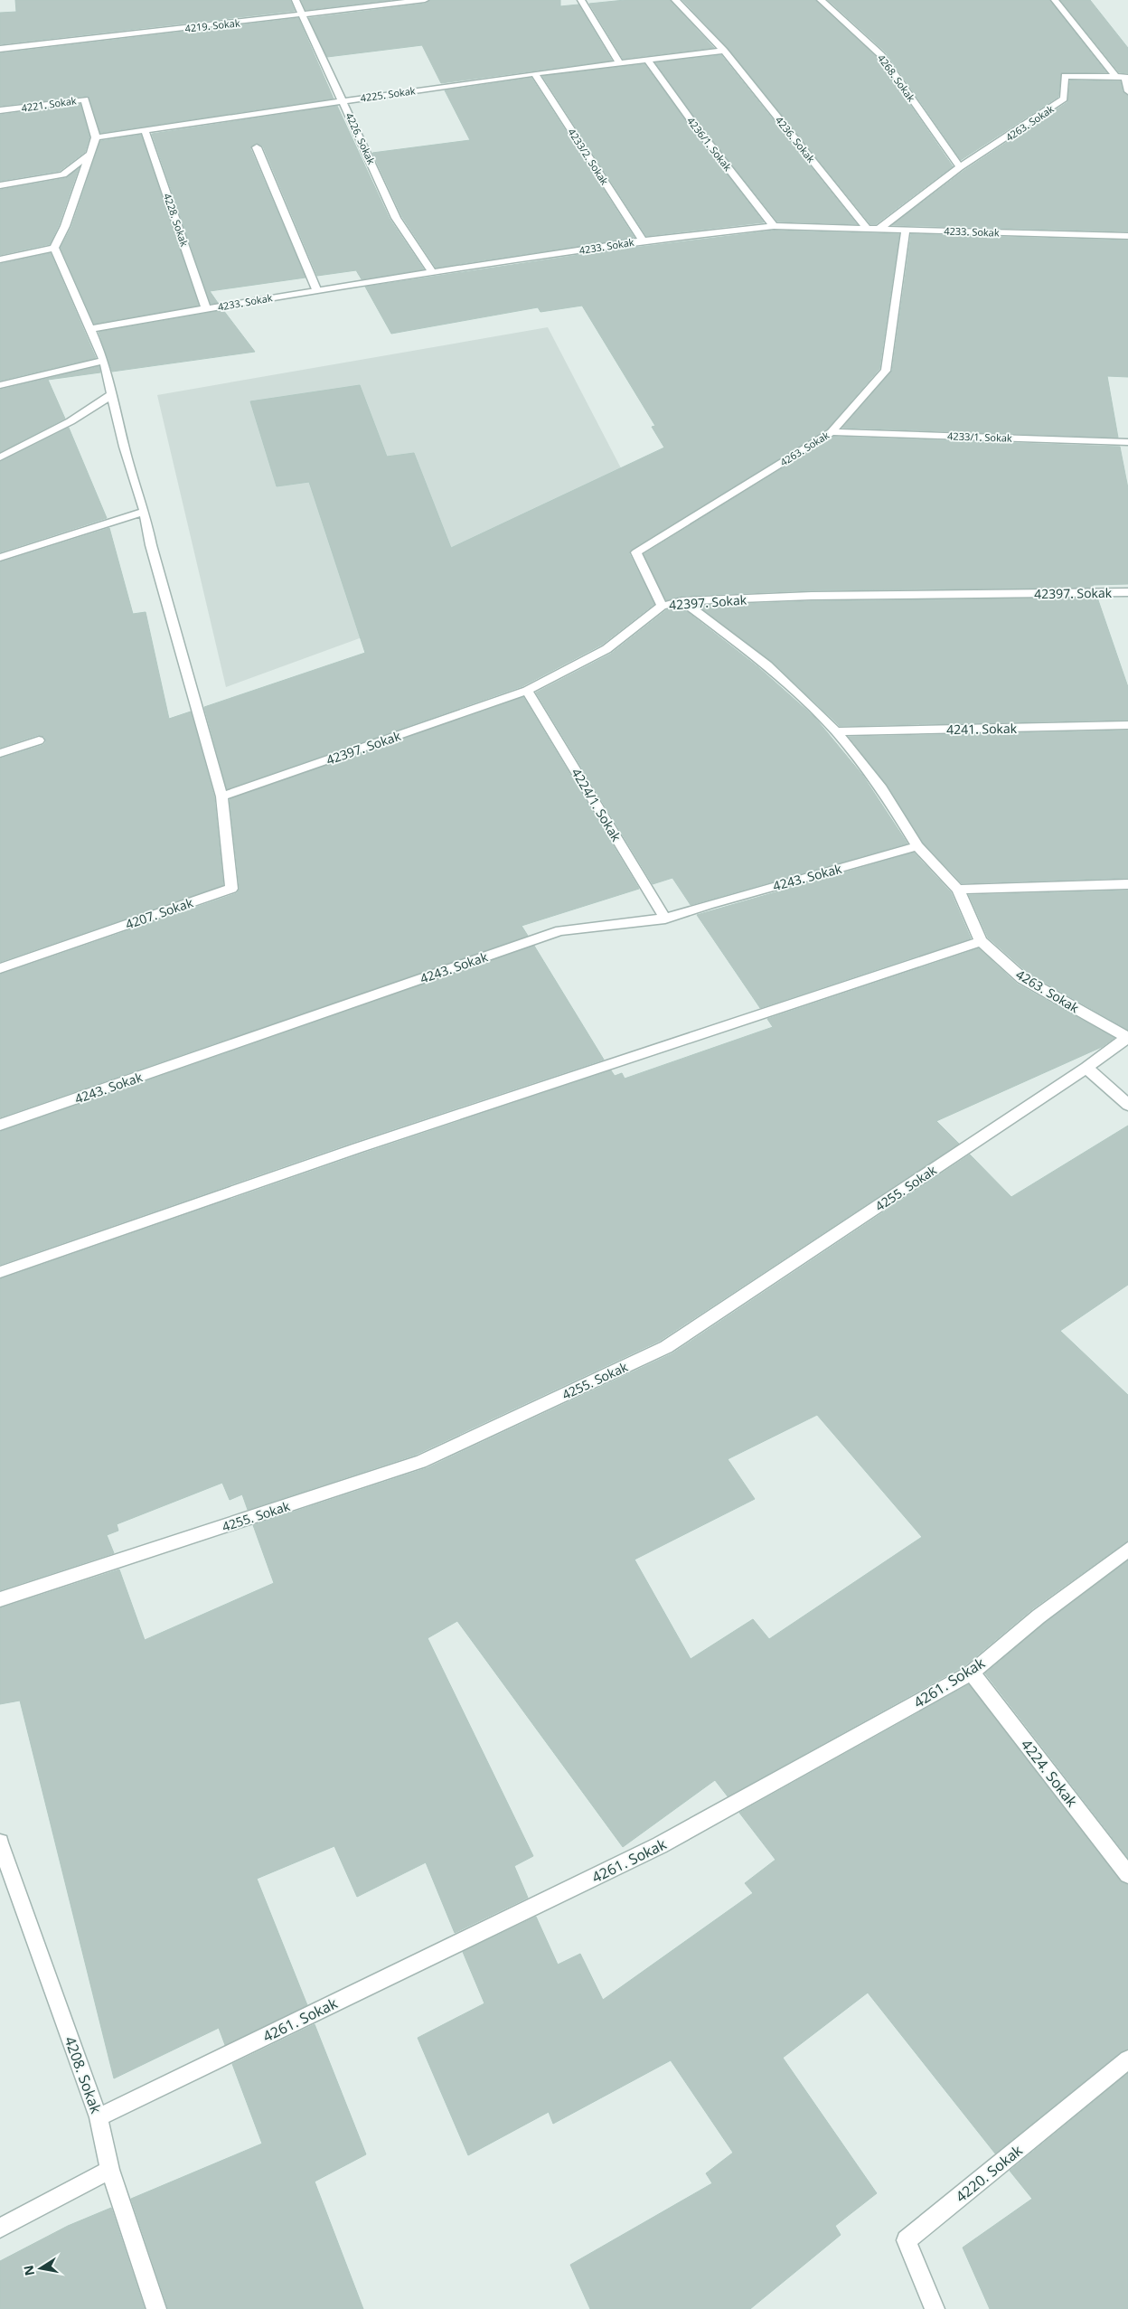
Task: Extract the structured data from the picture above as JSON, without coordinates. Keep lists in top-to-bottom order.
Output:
{
  "streets": {
    "street": [
      "4219. Sokak",
      "4268. Sokak",
      "4225. Sokak",
      "4221. Sokak",
      "4263. Sokak",
      "4226. Sokak",
      "4236. Sokak",
      "4236/1. Sokak",
      "4233/2. Sokak",
      "4228. Sokak",
      "4233. Sokak",
      "4233/1. Sokak",
      "42397. Sokak",
      "4241. Sokak",
      "4224/1. Sokak",
      "4243. Sokak",
      "4207. Sokak",
      "4255. Sokak",
      "4261. Sokak",
      "4224. Sokak",
      "4208. Sokak",
      "4220. Sokak"
    ]
  },
  "crossings": [
    ["4219. Sokak", "4226. Sokak"],
    ["4268. Sokak", "4263. Sokak"],
    ["4225. Sokak", "4221. Sokak"],
    ["4225. Sokak", "4226. Sokak"],
    ["4225. Sokak", "4236. Sokak"],
    ["4225. Sokak", "4236/1. Sokak"],
    ["4225. Sokak", "4233/2. Sokak"],
    ["4225. Sokak", "4228. Sokak"],
    ["4263. Sokak", "4233. Sokak"],
    ["4263. Sokak", "4233/1. Sokak"],
    ["4263. Sokak", "42397. Sokak"],
    ["4263. Sokak", "4241. Sokak"],
    ["4263. Sokak", "4243. Sokak"],
    ["4263. Sokak", "4255. Sokak"],
    ["4226. Sokak", "4233. Sokak"],
    ["4236. Sokak", "4233. Sokak"],
    ["4236/1. Sokak", "4233. Sokak"],
    ["4233/2. Sokak", "4233. Sokak"],
    ["4228. Sokak", "4233. Sokak"],
    ["42397. Sokak", "4224/1. Sokak"],
    ["42397. Sokak", "4207. Sokak"],
    ["4224/1. Sokak", "4243. Sokak"],
    ["4261. Sokak", "4224. Sokak"],
    ["4261. Sokak", "4208. Sokak"]
  ],
  "north": "left"
}
